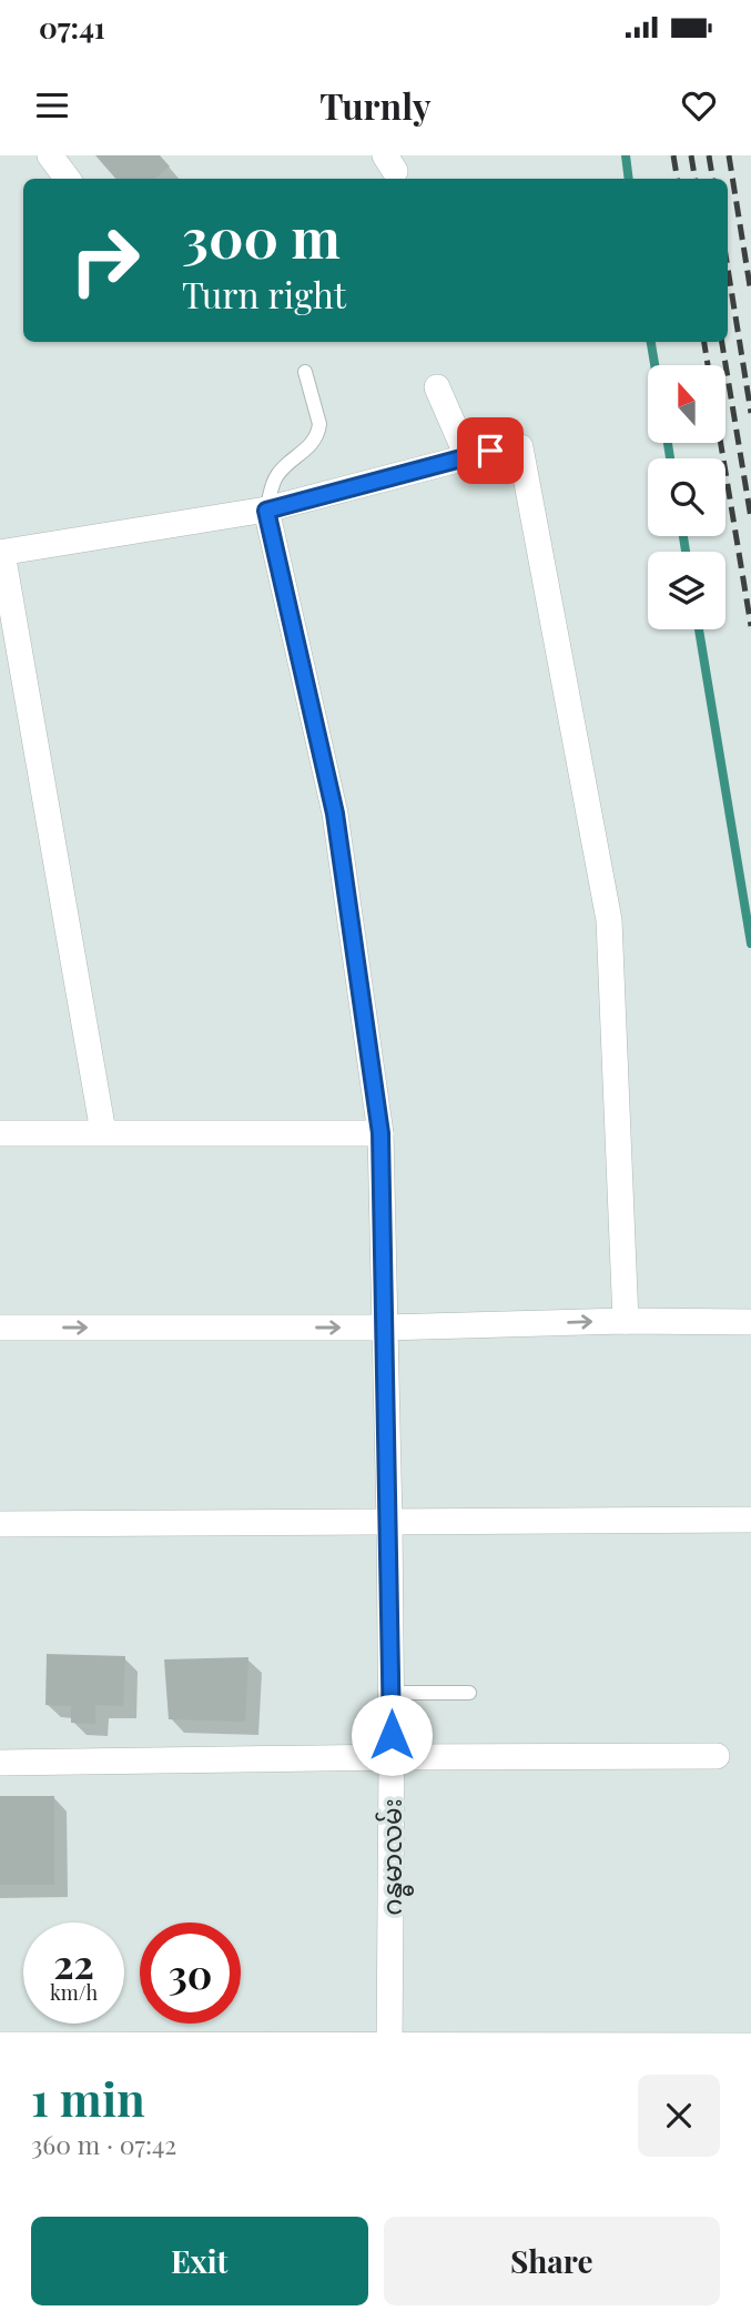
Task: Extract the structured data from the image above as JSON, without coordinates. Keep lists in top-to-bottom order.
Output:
{
  "streets": {
    "street": ["ဂန္ဓမာလမ်း"]
  },
  "north": "top",
  "page": {
    "status": "07:41",
    "header": "Turnly",
    "turn": ["300 m", "Turn right"],
    "speed": "22 km/h",
    "limit": "30",
    "heading": ["1 min", "360 m · 07:42"],
    "buttons": ["Exit", "Share"]
  }
}
